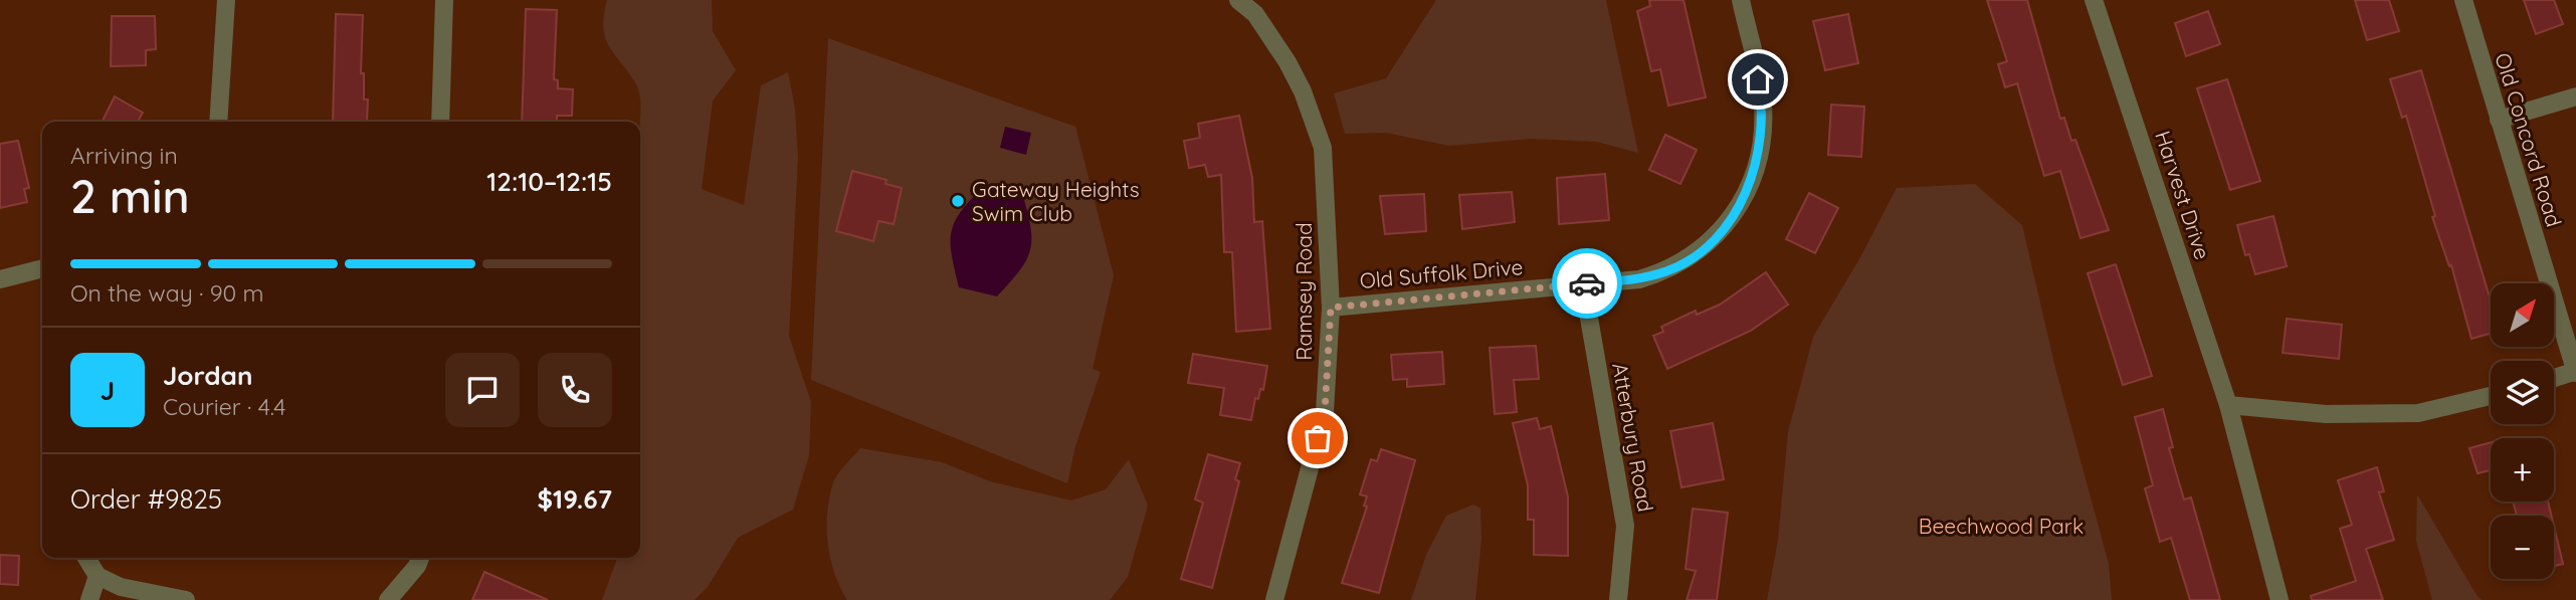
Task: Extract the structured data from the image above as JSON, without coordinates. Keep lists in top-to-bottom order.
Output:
{
  "streets": {
    "street": [
      "Old Concord Road",
      "Harvest Drive",
      "Old Suffolk Drive",
      "Ramsey Road",
      "Atterbury Road"
    ]
  },
  "crossings": [
    ["Old Suffolk Drive", "Ramsey Road"],
    ["Old Suffolk Drive", "Atterbury Road"]
  ],
  "parks": ["Beechwood Park"],
  "places": ["Gateway Heights Swim Club"],
  "north": "top right",
  "page": {
    "heading": ["2 min", "Arriving in", "12:10–12:15"],
    "panel": [
      "Jordan",
      "Courier · 4.4",
      "Order #9825",
      "$19.67"
    ],
    "bar": "On the way · 90 m",
    "map_buttons": ["+", "−"],
    "round": "J"
  }
}
